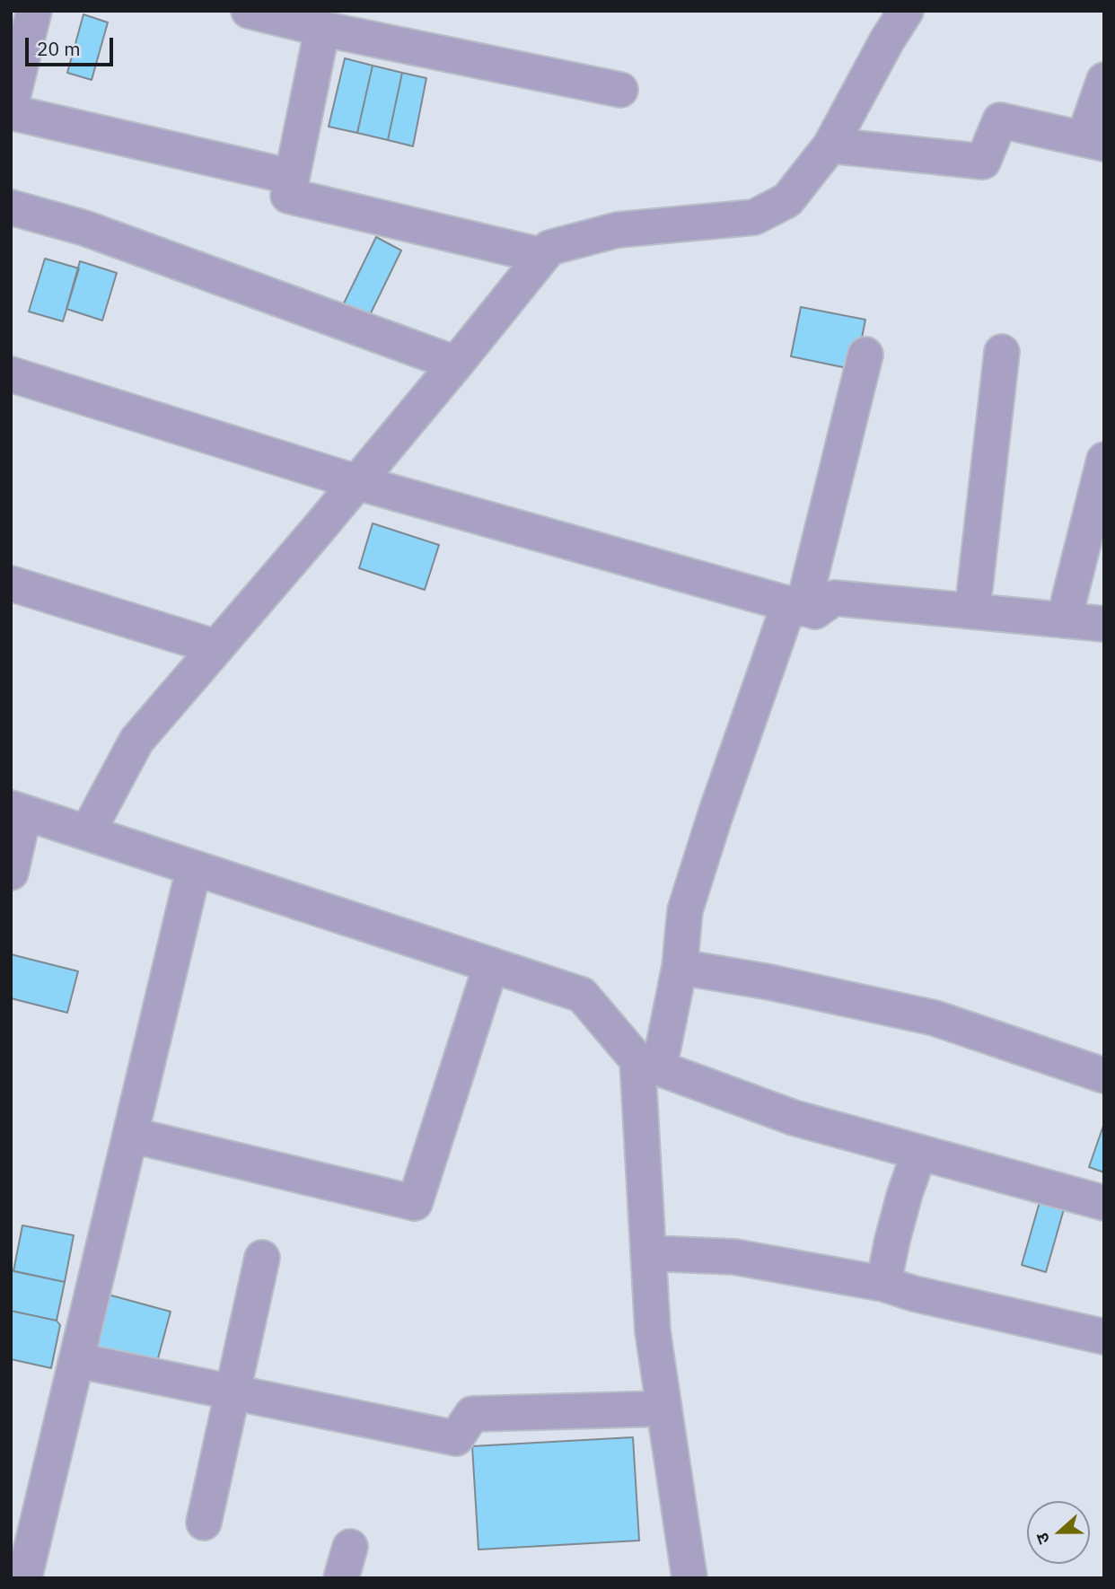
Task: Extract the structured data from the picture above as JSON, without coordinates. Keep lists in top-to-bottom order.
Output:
{
  "scale_bar": "20 m",
  "north": "left"
}
